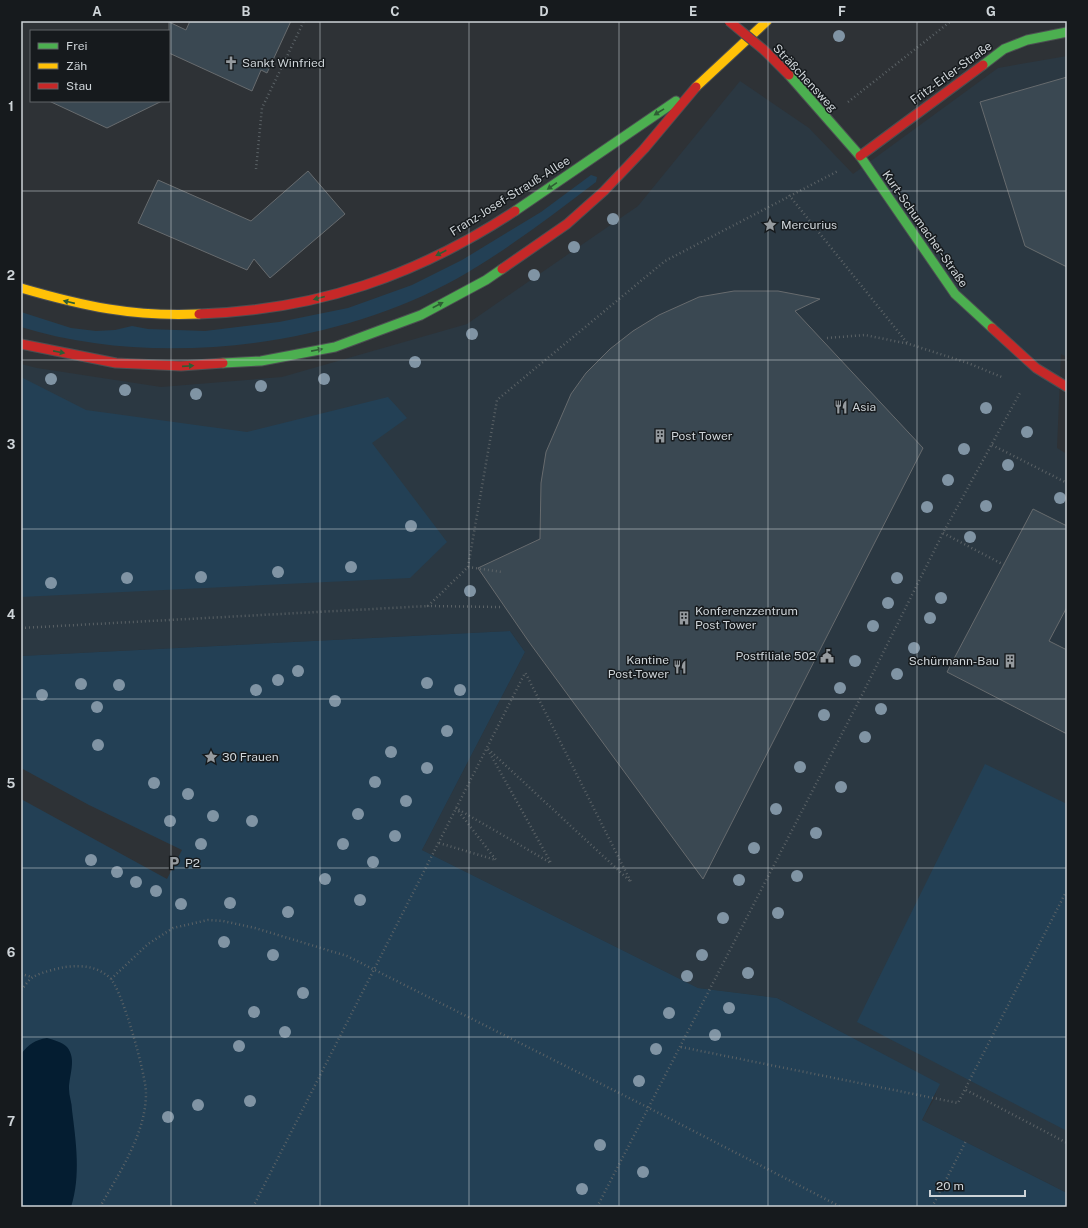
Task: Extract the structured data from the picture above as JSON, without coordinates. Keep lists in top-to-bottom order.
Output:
{
  "streets": {
    "main road": [
      "Fritz-Erler-Straße",
      "Sträßchensweg",
      "Franz-Josef-Strauß-Allee",
      "Kurt-Schumacher-Straße"
    ]
  },
  "crossings": [
    ["Fritz-Erler-Straße", "Sträßchensweg"],
    ["Fritz-Erler-Straße", "Kurt-Schumacher-Straße"],
    ["Sträßchensweg", "Kurt-Schumacher-Straße"]
  ],
  "places": {
    "church": ["Sankt Winfried"],
    "place": ["Mercurius", "30 Frauen"],
    "restaurant": ["Asia", "Kantine Post-Tower"],
    "building": ["Post Tower", "Konferenzzentrum Post Tower", "Schürmann-Bau"],
    "public building": ["Postfiliale 502"],
    "parking": ["P2"]
  },
  "legend": ["Frei", "Zäh", "Stau"],
  "scale_bar": "20 m",
  "grid": {
    "columns": [
      "A",
      "B",
      "C",
      "D",
      "E",
      "F",
      "G"
    ],
    "rows": [
      "1",
      "2",
      "3",
      "4",
      "5",
      "6",
      "7"
    ]
  }
}
